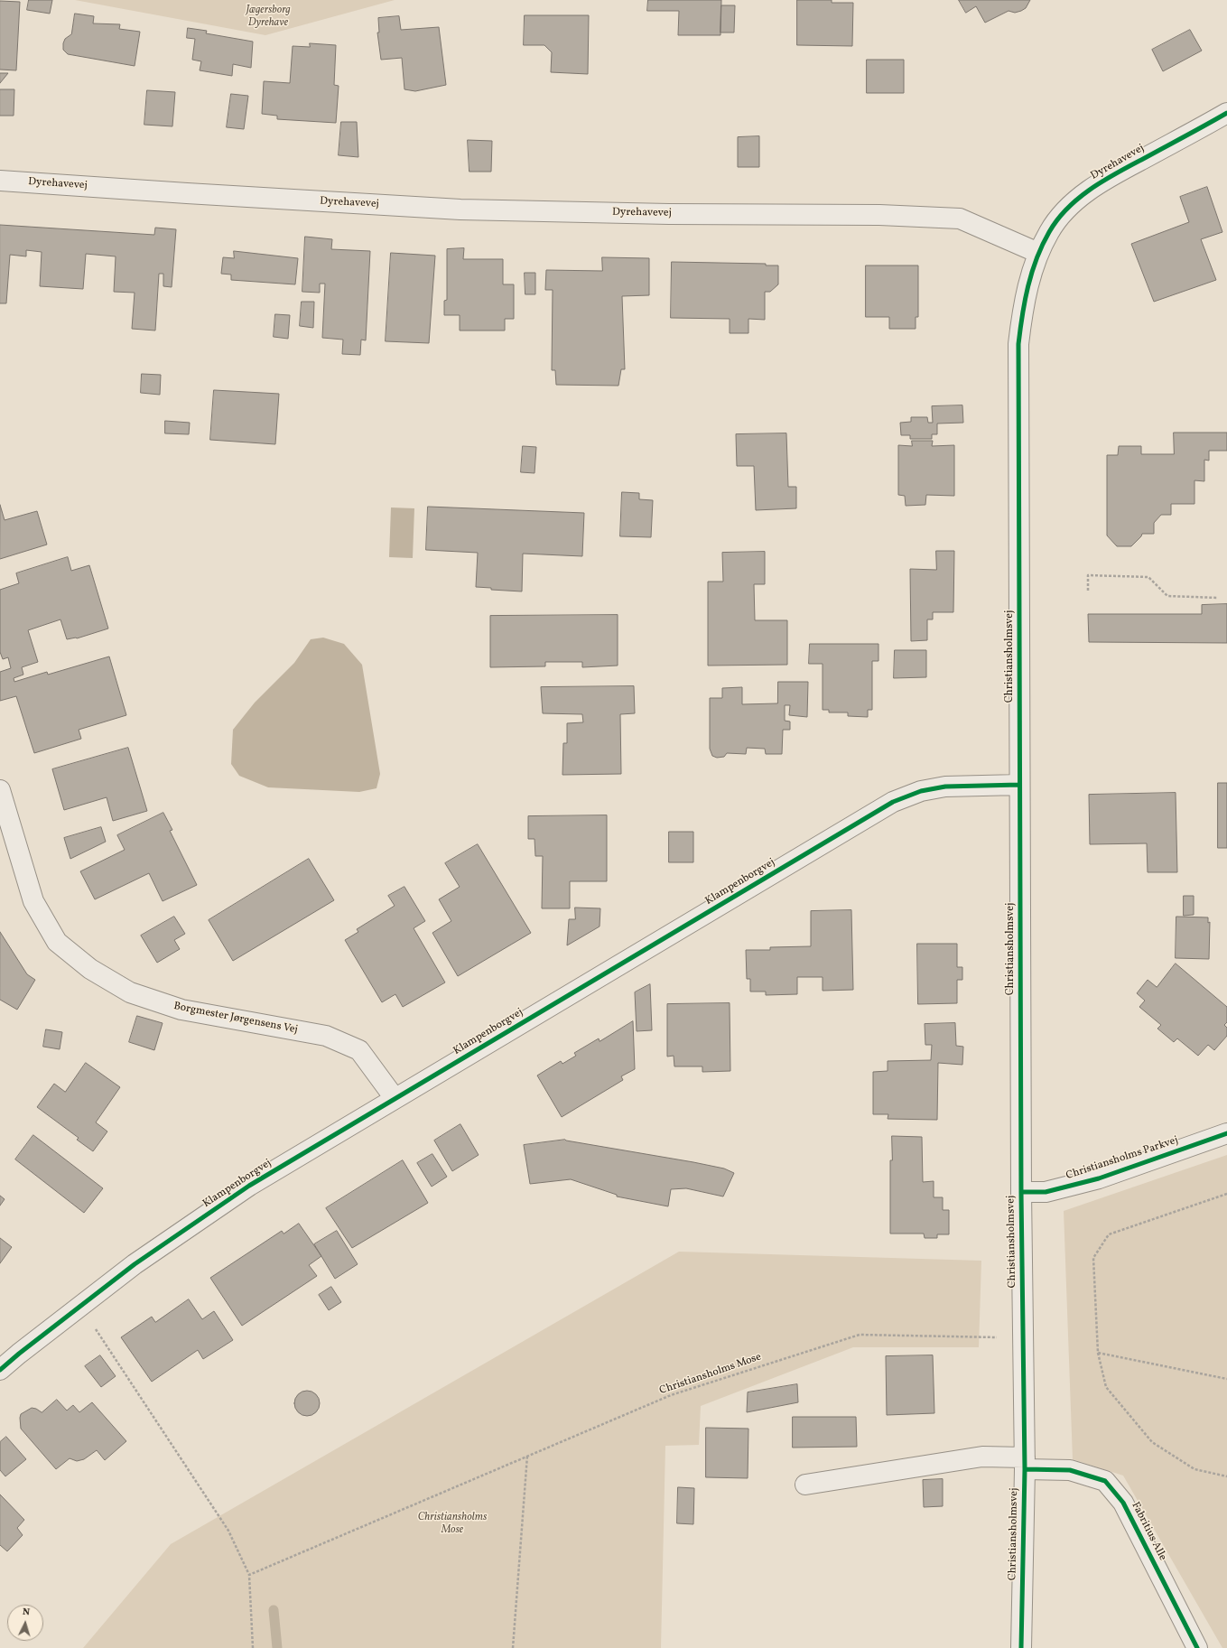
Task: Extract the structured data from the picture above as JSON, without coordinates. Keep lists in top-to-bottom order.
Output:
{
  "streets": {
    "street": [
      "Dyrehavevej",
      "Christiansholmsvej",
      "Klampenborgvej",
      "Borgmester Jørgensens Vej",
      "Christiansholms Parkvej",
      "Fabritius Alle"
    ],
    "path": ["Christiansholms Mose"]
  },
  "crossings": [
    ["Dyrehavevej", "Christiansholmsvej"],
    ["Christiansholmsvej", "Klampenborgvej"],
    ["Christiansholmsvej", "Christiansholms Parkvej"],
    ["Christiansholmsvej", "Christiansholms Mose"],
    ["Christiansholmsvej", "Fabritius Alle"],
    ["Klampenborgvej", "Borgmester Jørgensens Vej"]
  ],
  "parks": ["Jægersborg Dyrehave", "Christiansholms Mose"],
  "north": "top"
}
